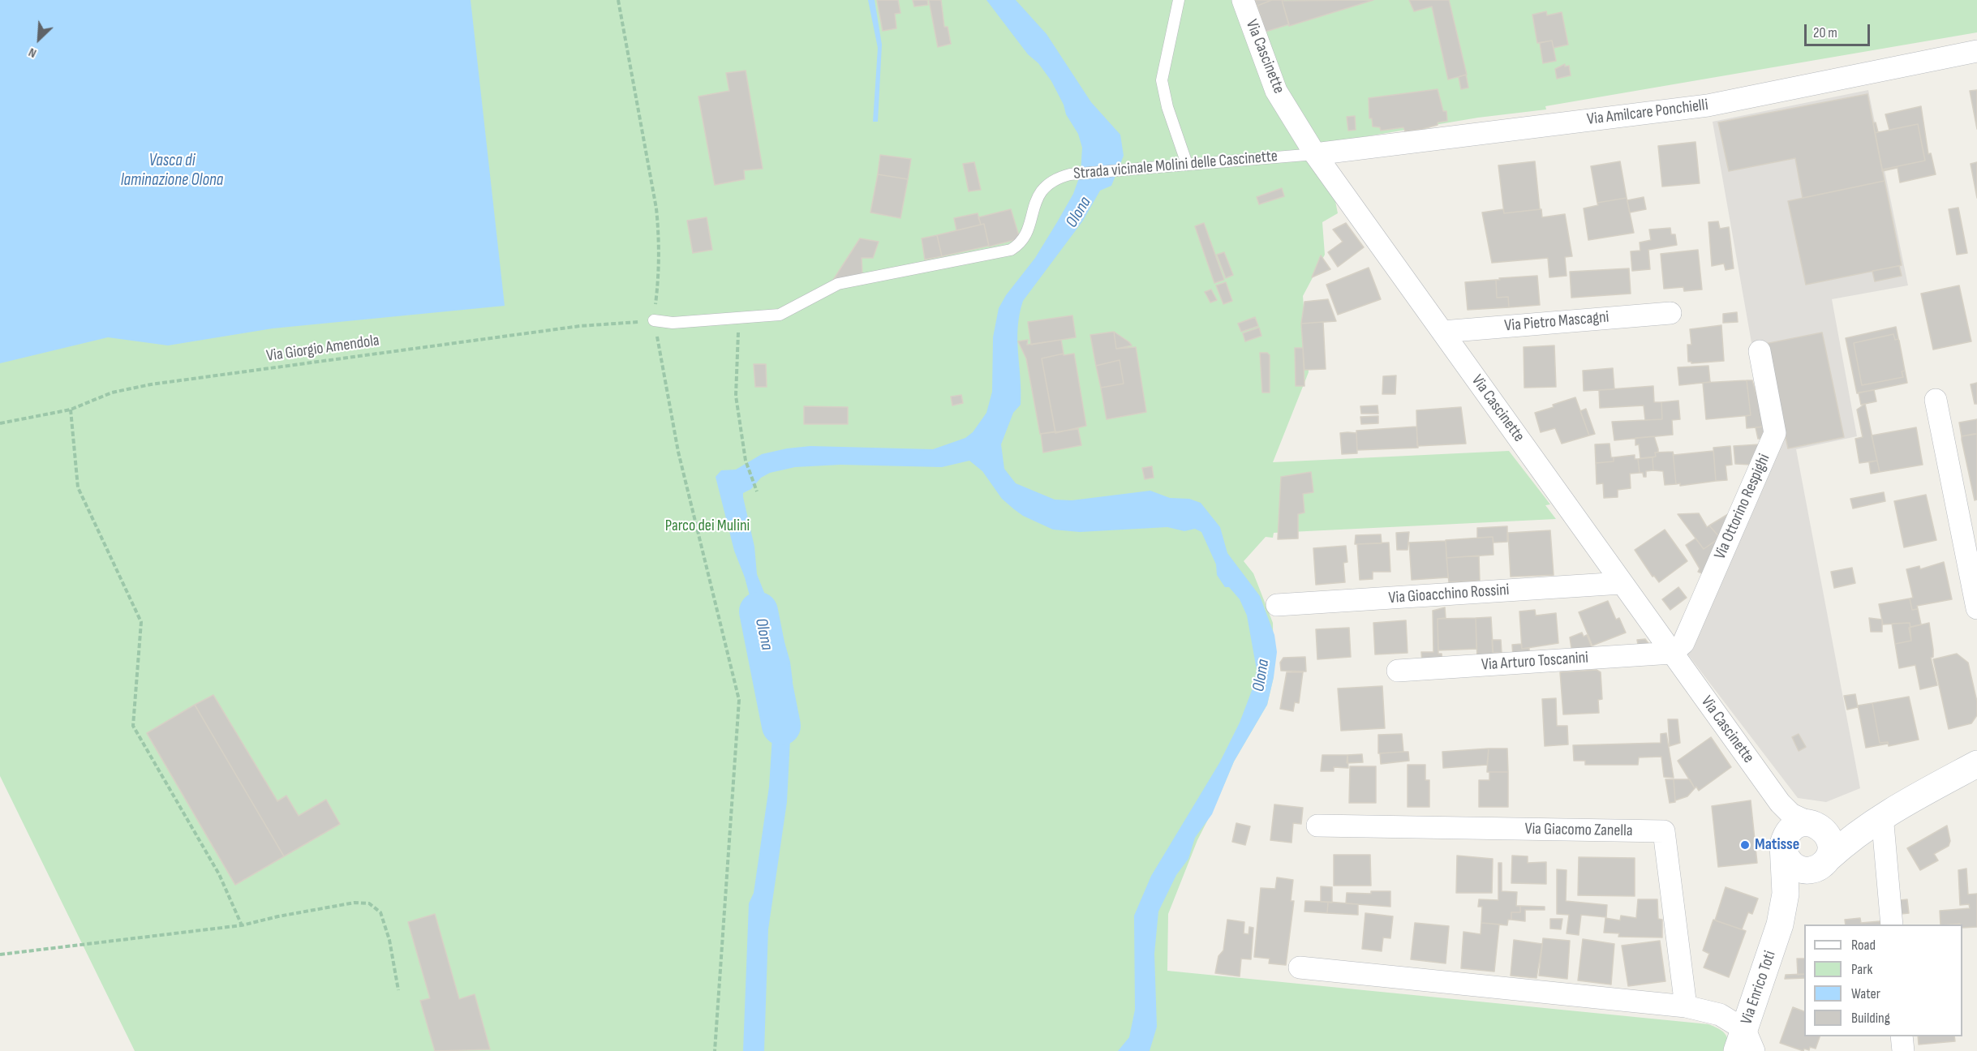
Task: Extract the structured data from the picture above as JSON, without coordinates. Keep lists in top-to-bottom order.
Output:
{
  "streets": {
    "street": [
      "Via Cascinette",
      "Via Amilcare Ponchielli",
      "Via Pietro Mascagni",
      "Via Ottorino Respighi",
      "Via Gioacchino Rossini",
      "Via Arturo Toscanini",
      "Via Giacomo Zanella",
      "Via Enrico Toti"
    ],
    "lane": ["Strada vicinale Molini delle Cascinette"],
    "path": ["Via Giorgio Amendola"]
  },
  "crossings": [
    ["Via Cascinette", "Via Amilcare Ponchielli"],
    ["Via Cascinette", "Strada vicinale Molini delle Cascinette"],
    ["Via Cascinette", "Via Pietro Mascagni"],
    ["Via Cascinette", "Via Ottorino Respighi"],
    ["Via Cascinette", "Via Gioacchino Rossini"],
    ["Via Cascinette", "Via Arturo Toscanini"],
    ["Via Cascinette", "Via Enrico Toti"],
    ["Via Amilcare Ponchielli", "Strada vicinale Molini delle Cascinette"],
    ["Strada vicinale Molini delle Cascinette", "Via Giorgio Amendola"],
    ["Via Ottorino Respighi", "Via Arturo Toscanini"]
  ],
  "water": ["Vasca di laminazione Olona", "Olona"],
  "parks": ["Parco dei Mulini"],
  "places": ["Matisse"],
  "legend": [
    "Road",
    "Park",
    "Water",
    "Building"
  ],
  "scale_bar": "20 m",
  "north": "bottom left"
}
